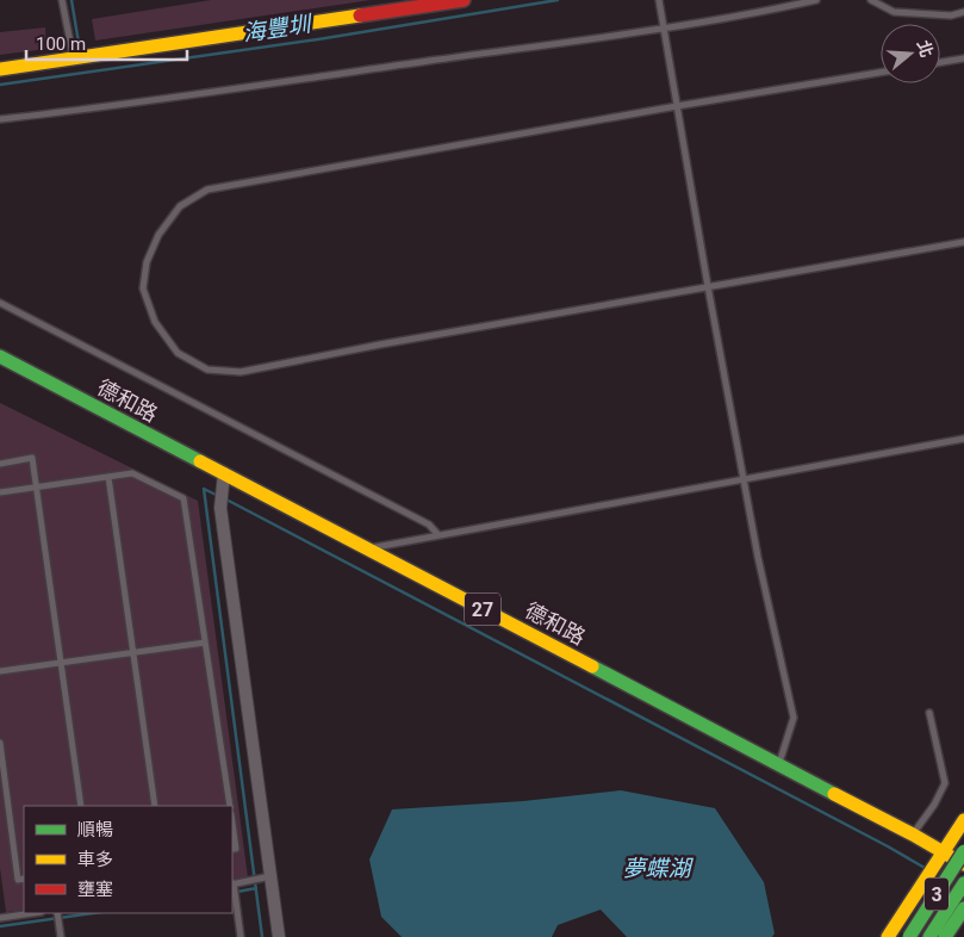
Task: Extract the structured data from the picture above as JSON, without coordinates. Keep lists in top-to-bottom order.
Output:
{
  "streets": {
    "main road": ["德和路", "27", "3"]
  },
  "water": ["海豐圳", "夢蝶湖"],
  "legend": ["順暢", "車多", "壅塞"],
  "scale_bar": "100 m",
  "north": "right"
}
